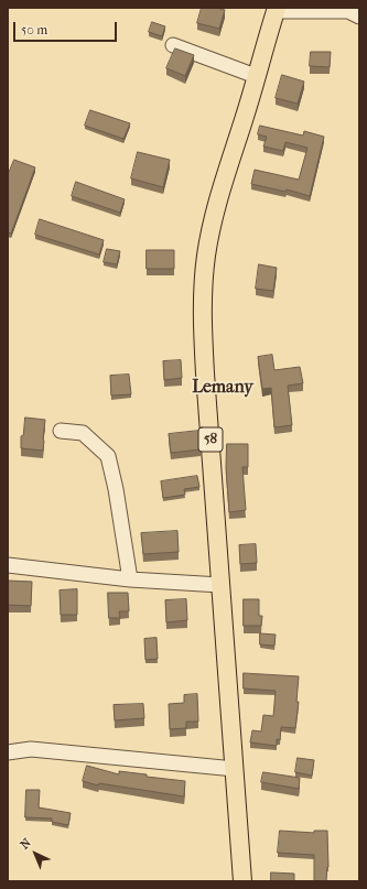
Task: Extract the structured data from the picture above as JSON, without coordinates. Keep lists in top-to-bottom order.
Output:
{
  "streets": {
    "main road": ["58"]
  },
  "districts": ["Lemany"],
  "scale_bar": "50 m",
  "north": "top left"
}
